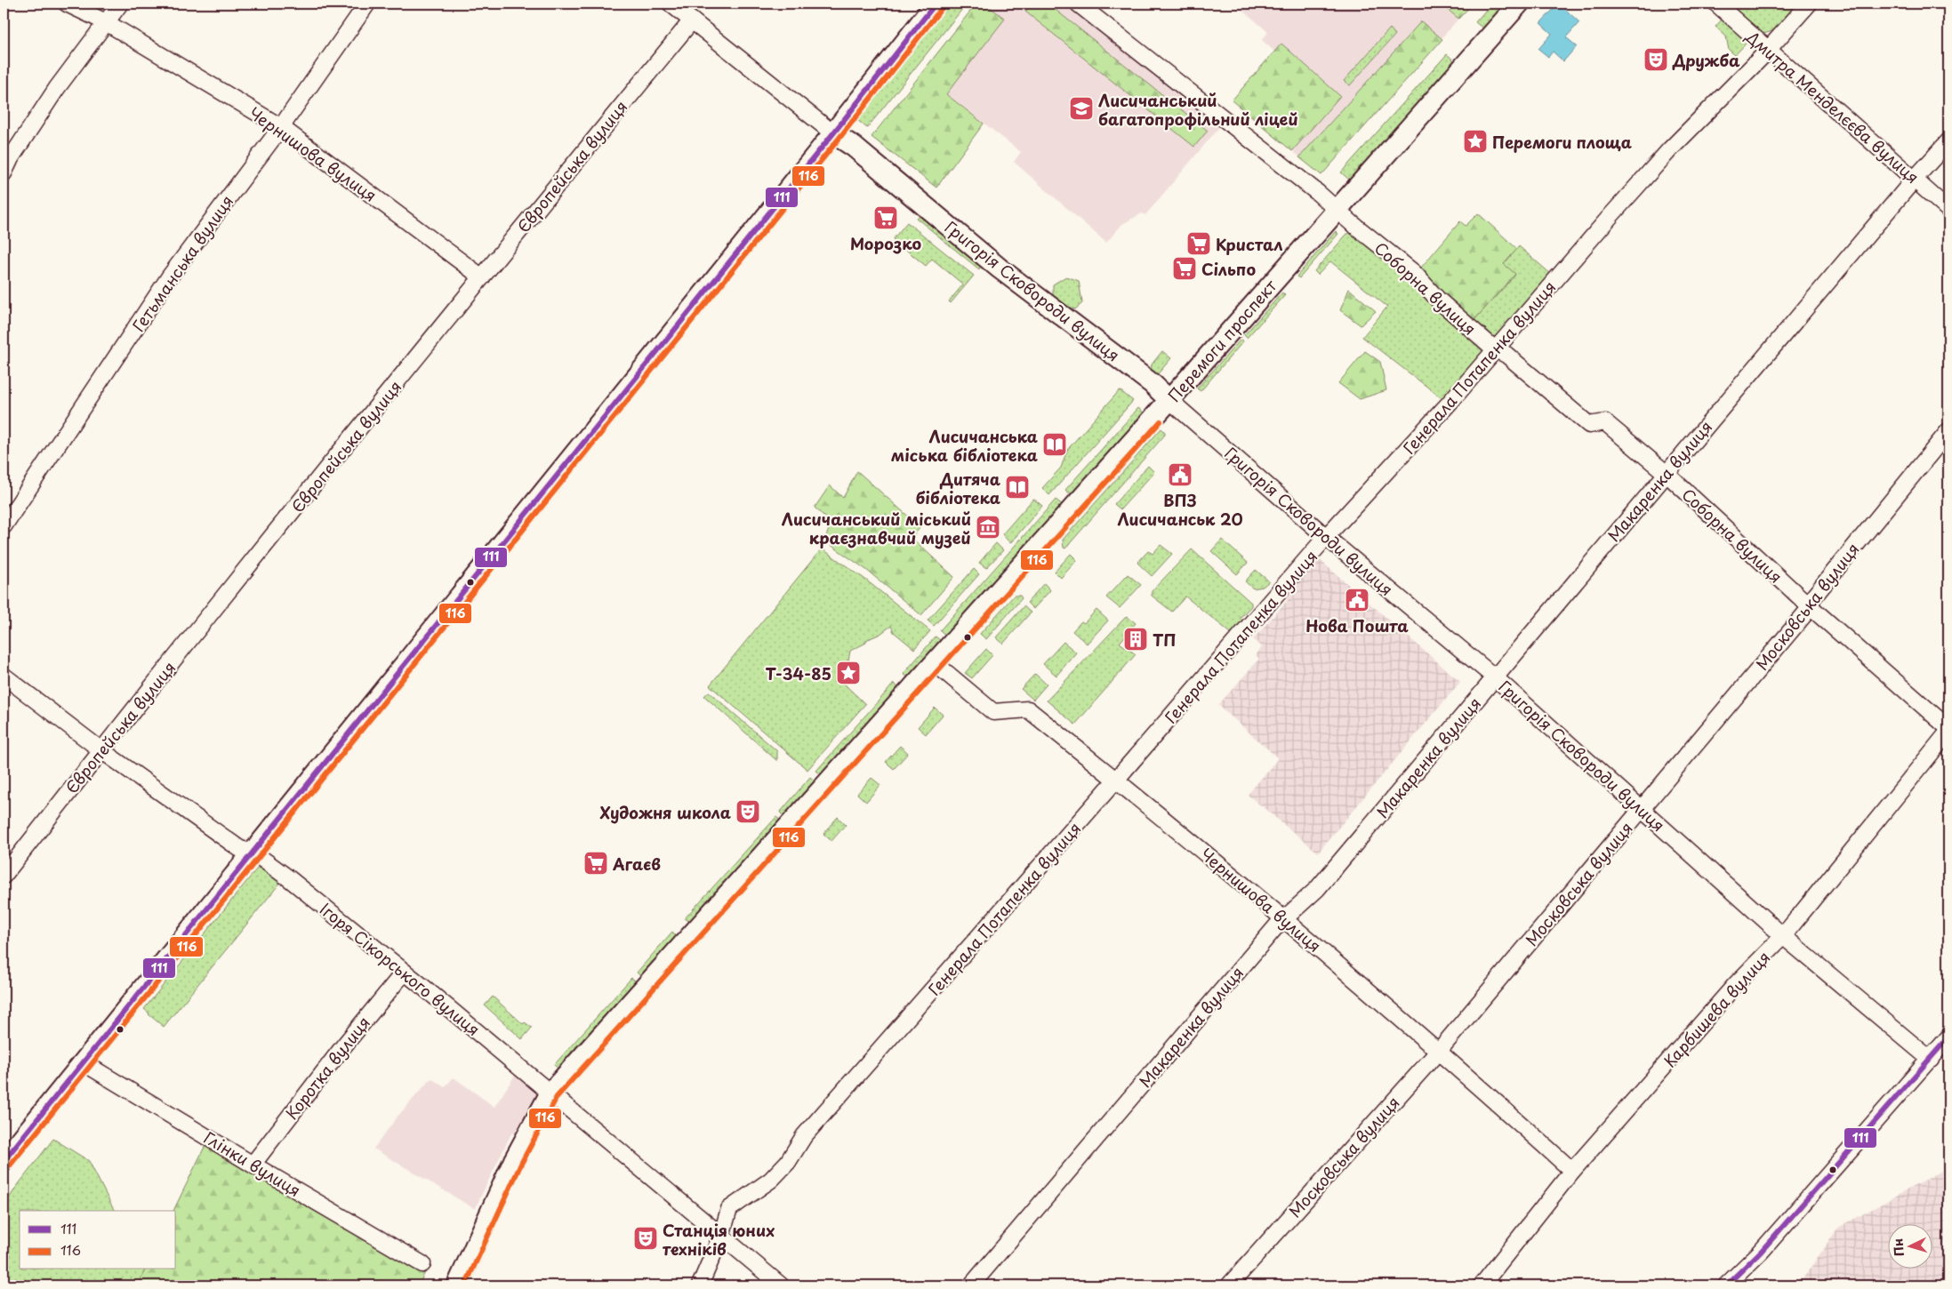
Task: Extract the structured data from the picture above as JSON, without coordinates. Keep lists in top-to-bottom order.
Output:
{
  "streets": {
    "main road": ["Григорія Сковороди вулиця", "Перемоги проспект"],
    "street": [
      "Дмитра Менделєєва вулиця",
      "Чернишова вулиця",
      "Європейська вулиця",
      "Гетьманська вулиця",
      "Соборна вулиця",
      "Генерала Потапенка вулиця",
      "Макаренка вулиця",
      "Московська вулиця",
      "Ігоря Сікорського вулиця",
      "Карбишева вулиця",
      "Коротка вулиця",
      "Глінки вулиця"
    ]
  },
  "crossings": [
    ["Дмитра Менделєєва вулиця", "Генерала Потапенка вулиця"],
    ["Дмитра Менделєєва вулиця", "Макаренка вулиця"],
    ["Чернишова вулиця", "Європейська вулиця"],
    ["Чернишова вулиця", "Гетьманська вулиця"],
    ["Чернишова вулиця", "Перемоги проспект"],
    ["Чернишова вулиця", "Генерала Потапенка вулиця"],
    ["Чернишова вулиця", "Макаренка вулиця"],
    ["Чернишова вулиця", "Московська вулиця"],
    ["Чернишова вулиця", "Карбишева вулиця"],
    ["Європейська вулиця", "Григорія Сковороди вулиця"],
    ["Європейська вулиця", "Ігоря Сікорського вулиця"],
    ["Соборна вулиця", "Перемоги проспект"],
    ["Соборна вулиця", "Генерала Потапенка вулиця"],
    ["Соборна вулиця", "Макаренка вулиця"],
    ["Соборна вулиця", "Московська вулиця"],
    ["Соборна вулиця", "Карбишева вулиця"],
    ["Григорія Сковороди вулиця", "Перемоги проспект"],
    ["Григорія Сковороди вулиця", "Генерала Потапенка вулиця"],
    ["Григорія Сковороди вулиця", "Макаренка вулиця"],
    ["Григорія Сковороди вулиця", "Московська вулиця"],
    ["Григорія Сковороди вулиця", "Карбишева вулиця"],
    ["Перемоги проспект", "Ігоря Сікорського вулиця"],
    ["Генерала Потапенка вулиця", "Ігоря Сікорського вулиця"],
    ["Ігоря Сікорського вулиця", "Коротка вулиця"],
    ["Коротка вулиця", "Глінки вулиця"]
  ],
  "places": {
    "theatre": ["Дружба", "Художня школа", "Станція юних техніків"],
    "school or university": ["Лисичанський багатопрофільний ліцей"],
    "place": ["Перемоги площа", "Т-34-85"],
    "supermarket": [
      "Морозко",
      "Кристал",
      "Сiльпо",
      "Агаєв"
    ],
    "library": ["Лисичанська мiська бiблiотека", "Дитяча бiблiотека"],
    "public building": ["ВПЗ Лисичанськ 20", "Нова Пошта"],
    "museum": ["Лисичанський міський краєзнавчий музей"],
    "building": ["ТП"]
  },
  "lines": ["transit line 111", "transit line 116"],
  "legend": ["111", "116"],
  "north": "left"
}
